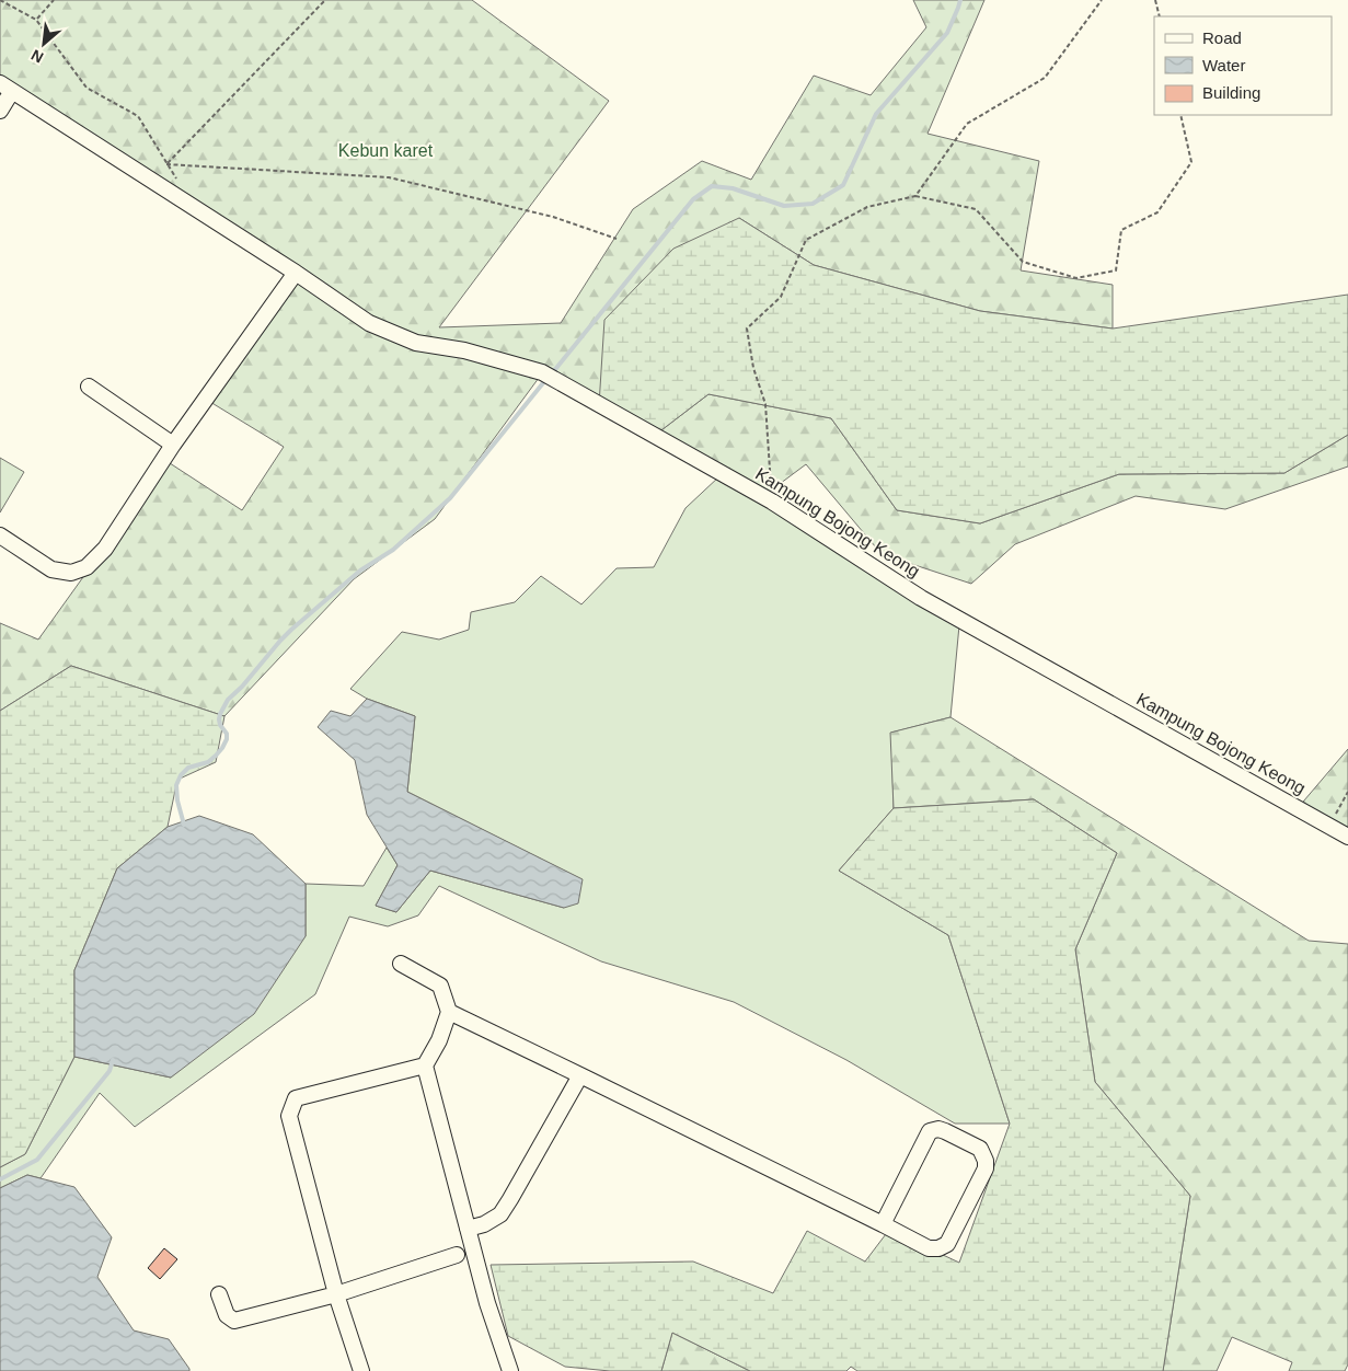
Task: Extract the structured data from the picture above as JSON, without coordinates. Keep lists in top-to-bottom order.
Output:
{
  "streets": {
    "street": ["Kampung Bojong Keong"]
  },
  "parks": ["Kebun karet"],
  "legend": ["Road", "Water", "Building"],
  "north": "bottom left"
}
